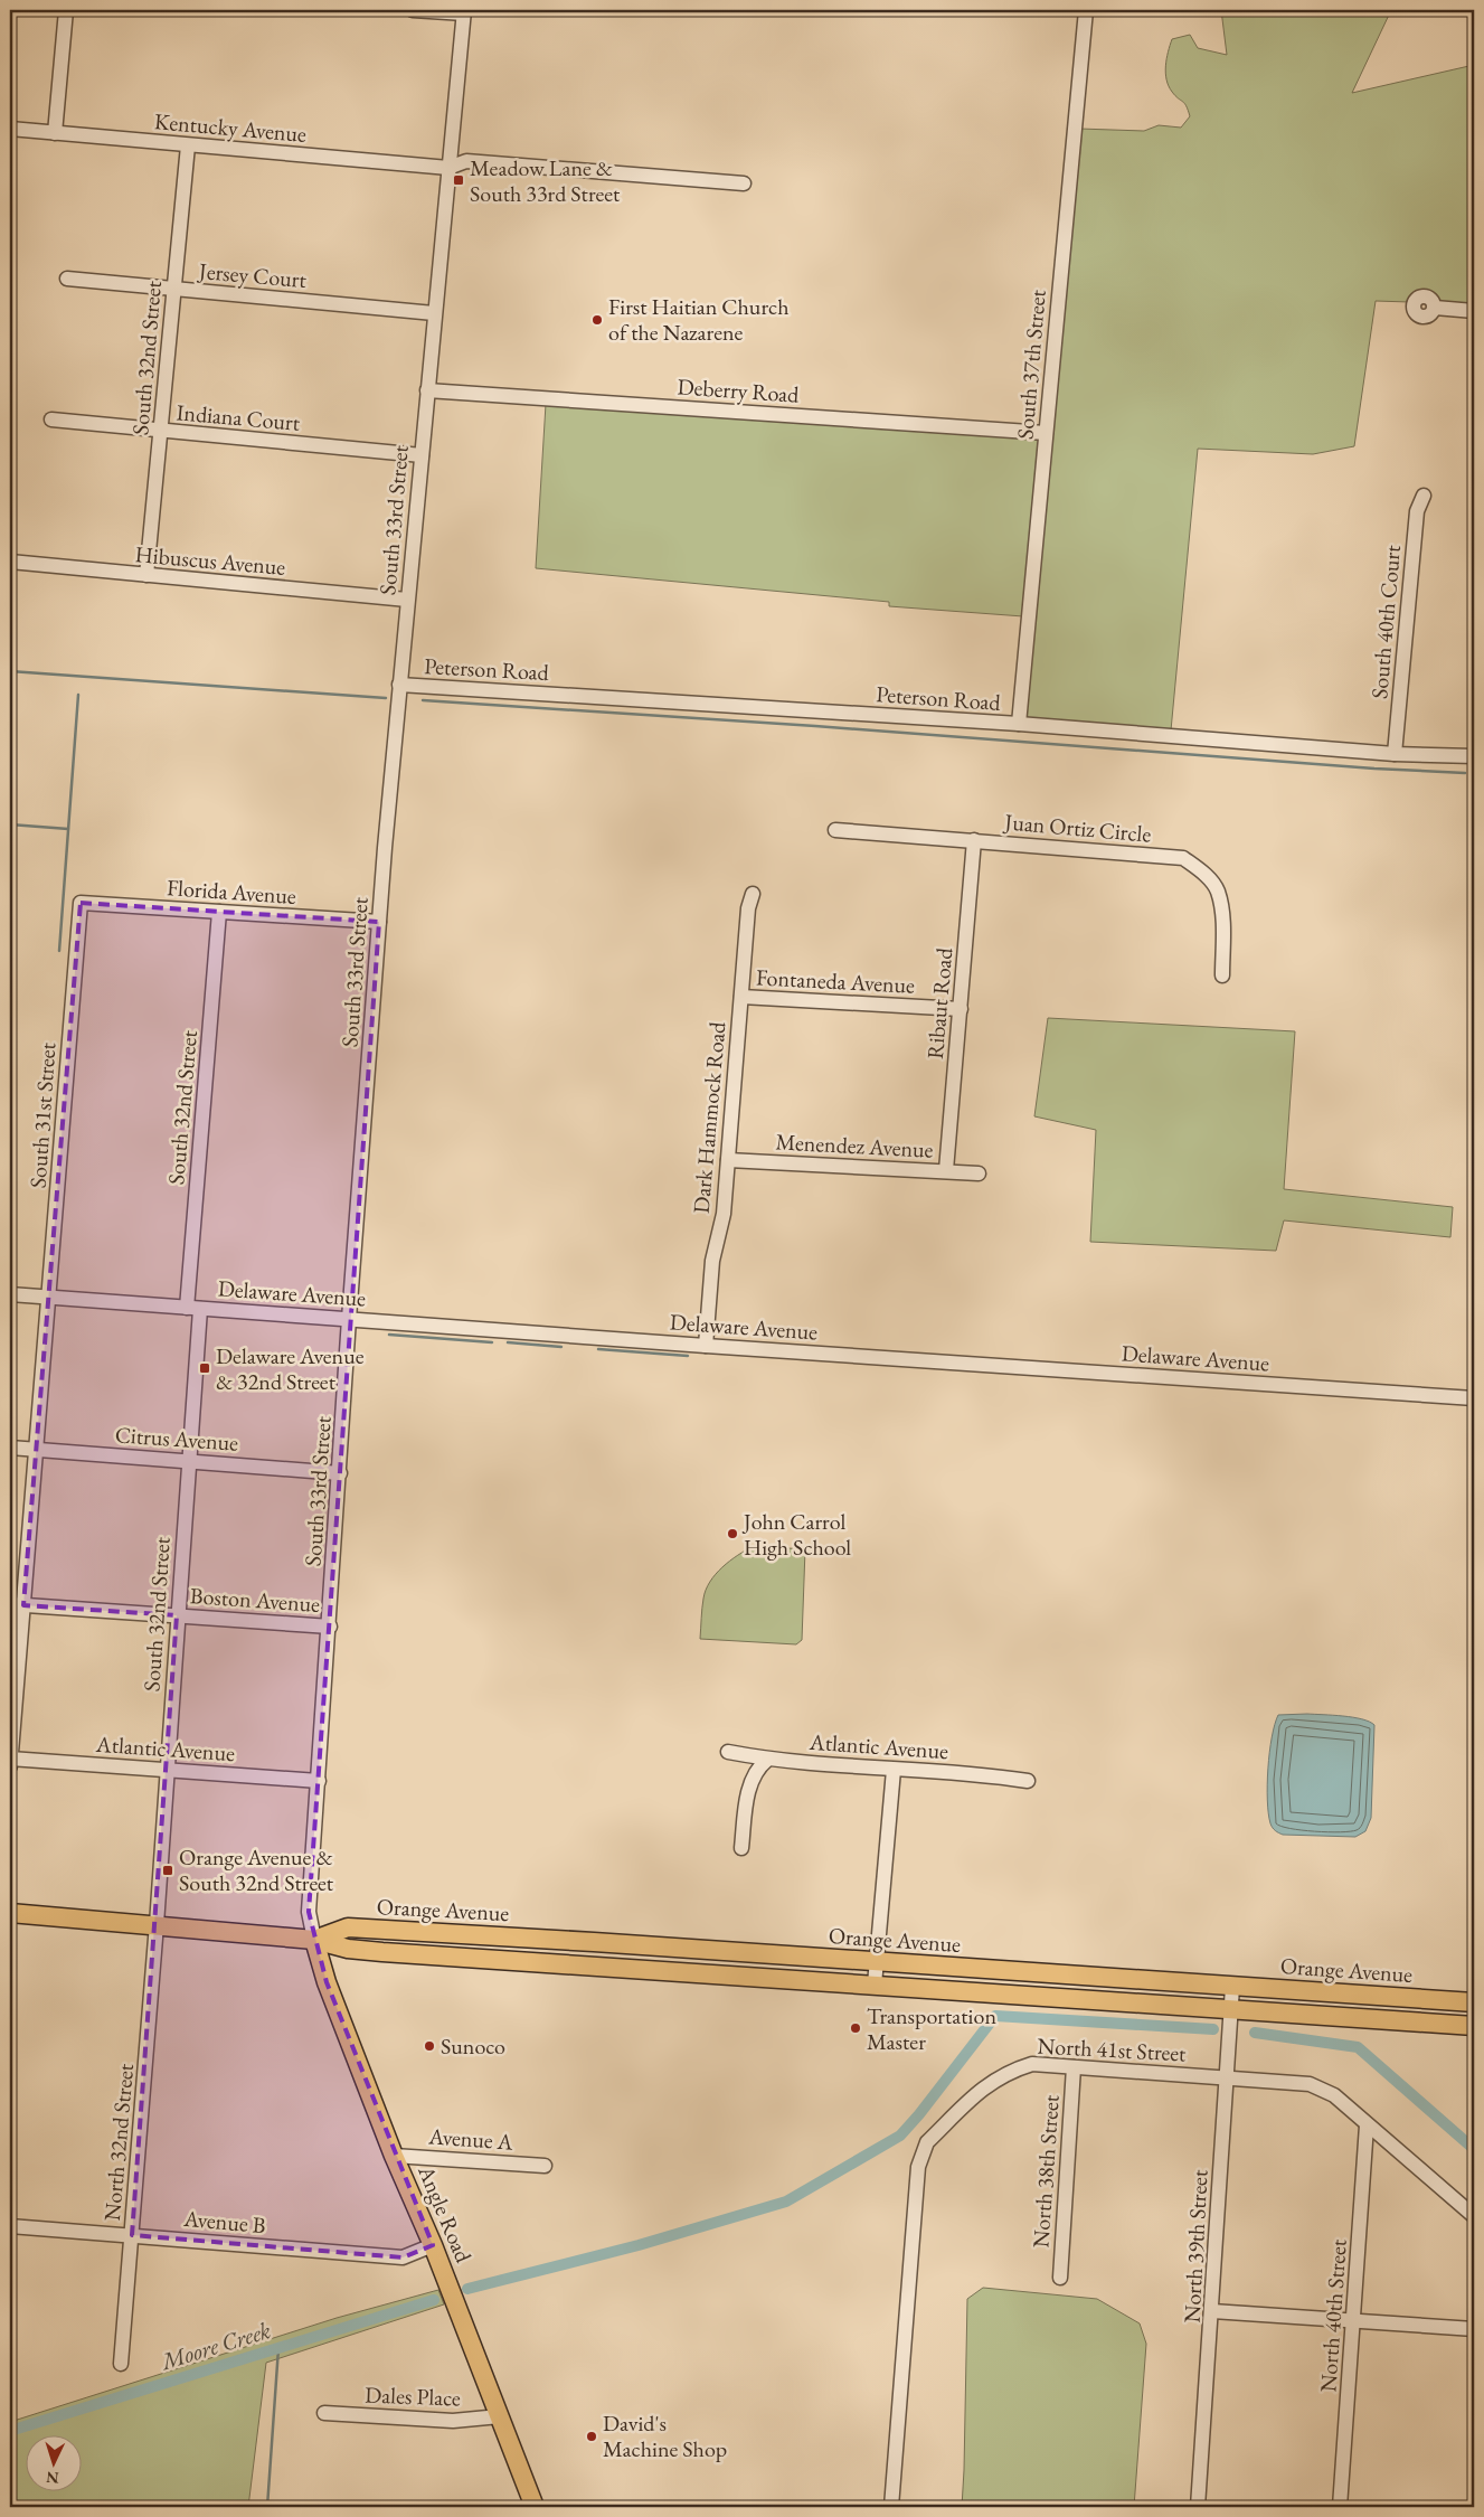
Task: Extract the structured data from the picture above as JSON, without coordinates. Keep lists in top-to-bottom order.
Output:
{
  "streets": {
    "main road": ["Orange Avenue", "Angle Road"],
    "street": [
      "Kentucky Avenue",
      "Jersey Court",
      "South 32nd Street",
      "South 37th Street",
      "Deberry Road",
      "Indiana Court",
      "South 33rd Street",
      "Hibuscus Avenue",
      "South 40th Court",
      "Peterson Road",
      "Juan Ortiz Circle",
      "Florida Avenue",
      "Fontaneda Avenue",
      "Ribaut Road",
      "South 31st Street",
      "Dark Hammock Road",
      "Menendez Avenue",
      "Delaware Avenue",
      "Citrus Avenue",
      "Boston Avenue",
      "Atlantic Avenue",
      "North 41st Street",
      "Avenue A",
      "North 32nd Street",
      "North 38th Street",
      "Avenue B",
      "North 39th Street",
      "North 40th Street",
      "Dales Place"
    ]
  },
  "crossings": [
    ["Kentucky Avenue", "South 32nd Street"],
    ["Kentucky Avenue", "South 33rd Street"],
    ["Jersey Court", "South 32nd Street"],
    ["Jersey Court", "South 33rd Street"],
    ["South 32nd Street", "Indiana Court"],
    ["South 32nd Street", "Hibuscus Avenue"],
    ["South 32nd Street", "Florida Avenue"],
    ["South 32nd Street", "Delaware Avenue"],
    ["South 32nd Street", "Citrus Avenue"],
    ["South 32nd Street", "Boston Avenue"],
    ["South 32nd Street", "Atlantic Avenue"],
    ["South 32nd Street", "Orange Avenue"],
    ["South 32nd Street", "North 32nd Street"],
    ["South 37th Street", "Deberry Road"],
    ["South 37th Street", "Peterson Road"],
    ["Deberry Road", "South 33rd Street"],
    ["Indiana Court", "South 33rd Street"],
    ["South 33rd Street", "Hibuscus Avenue"],
    ["South 33rd Street", "Peterson Road"],
    ["South 33rd Street", "Florida Avenue"],
    ["South 33rd Street", "Delaware Avenue"],
    ["South 33rd Street", "Citrus Avenue"],
    ["South 33rd Street", "Boston Avenue"],
    ["South 33rd Street", "Atlantic Avenue"],
    ["South 33rd Street", "Orange Avenue"],
    ["South 33rd Street", "Angle Road"],
    ["South 40th Court", "Peterson Road"],
    ["Juan Ortiz Circle", "Ribaut Road"],
    ["Florida Avenue", "South 31st Street"],
    ["Fontaneda Avenue", "Ribaut Road"],
    ["Fontaneda Avenue", "Dark Hammock Road"],
    ["Ribaut Road", "Menendez Avenue"],
    ["South 31st Street", "Delaware Avenue"],
    ["South 31st Street", "Citrus Avenue"],
    ["South 31st Street", "Boston Avenue"],
    ["South 31st Street", "Atlantic Avenue"],
    ["Dark Hammock Road", "Menendez Avenue"],
    ["Dark Hammock Road", "Delaware Avenue"],
    ["Orange Avenue", "North 32nd Street"],
    ["Orange Avenue", "Angle Road"],
    ["Orange Avenue", "North 39th Street"],
    ["North 41st Street", "North 38th Street"],
    ["North 41st Street", "North 39th Street"],
    ["North 41st Street", "North 40th Street"],
    ["Avenue A", "Angle Road"],
    ["North 32nd Street", "Avenue B"],
    ["Angle Road", "Avenue B"],
    ["Angle Road", "Dales Place"]
  ],
  "water": ["Moore Creek"],
  "places": {
    "transit": ["Meadow Lane & South 33rd Street", "Delaware Avenue & 32nd Street", "Orange Avenue & South 32nd Street"],
    "other": [
      "First Haitian Church of the Nazarene",
      "John Carrol High School",
      "Transportation Master",
      "Sunoco",
      "David's Machine Shop"
    ]
  },
  "north": "bottom"
}
